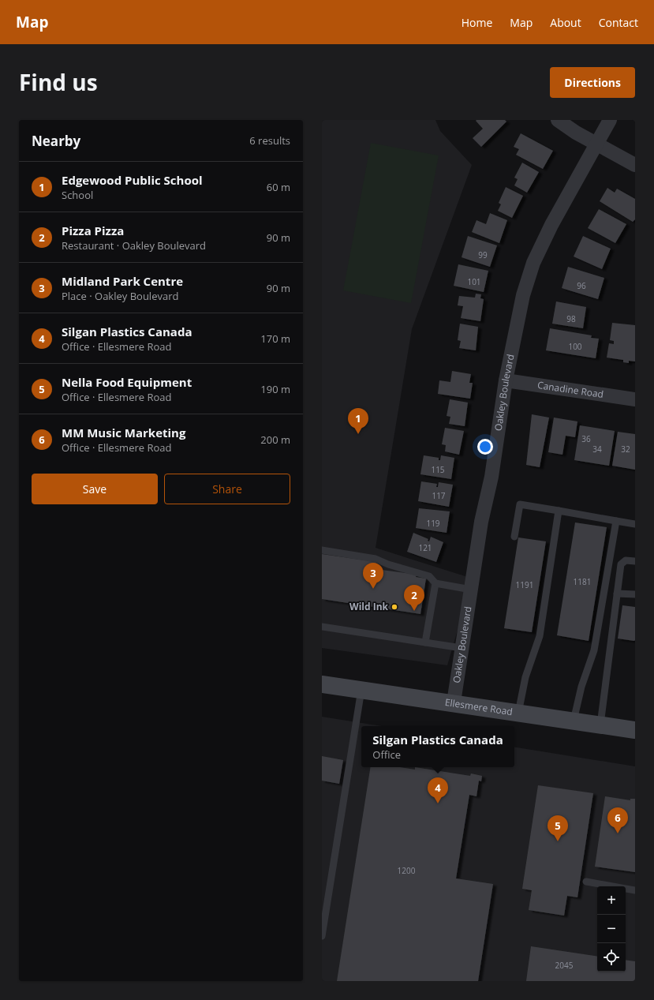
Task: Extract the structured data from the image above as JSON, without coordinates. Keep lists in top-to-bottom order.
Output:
{
  "streets": {
    "main road": ["Ellesmere Road"],
    "street": ["Canadine Road", "Oakley Boulevard"]
  },
  "crossings": [
    ["Canadine Road", "Oakley Boulevard"],
    ["Oakley Boulevard", "Ellesmere Road"]
  ],
  "places": ["Wild Ink"],
  "house_numbers": [
    "99",
    "101",
    "96",
    "98",
    "100",
    "36",
    "34",
    "32",
    "115",
    "117",
    "119",
    "121",
    "1181",
    "1191",
    "1200",
    "2045"
  ],
  "page": {
    "header": "Map",
    "nav": [
      "Home",
      "Map",
      "About",
      "Contact"
    ],
    "title": "Find us",
    "buttons": [
      "Directions",
      ["Save", "Share"]
    ],
    "heading": ["Nearby", "6 results"],
    "list": [
      {
        "mark": "1",
        "name": "Edgewood Public School",
        "note": "School",
        "value": "60 m"
      },
      {
        "mark": "2",
        "name": "Pizza Pizza",
        "note": "Restaurant · Oakley Boulevard",
        "value": "90 m"
      },
      {
        "mark": "3",
        "name": "Midland Park Centre",
        "note": "Place · Oakley Boulevard",
        "value": "90 m"
      },
      {
        "mark": "4",
        "name": "Silgan Plastics Canada",
        "note": "Office · Ellesmere Road",
        "value": "170 m"
      },
      {
        "mark": "5",
        "name": "Nella Food Equipment",
        "note": "Office · Ellesmere Road",
        "value": "190 m"
      },
      {
        "mark": "6",
        "name": "MM Music Marketing",
        "note": "Office · Ellesmere Road",
        "value": "200 m"
      }
    ],
    "pins": [
      "1",
      "3",
      "2",
      "4",
      "6",
      "5"
    ],
    "popup": ["Silgan Plastics Canada", "Office"],
    "map_buttons": ["+", "−"]
  }
}
